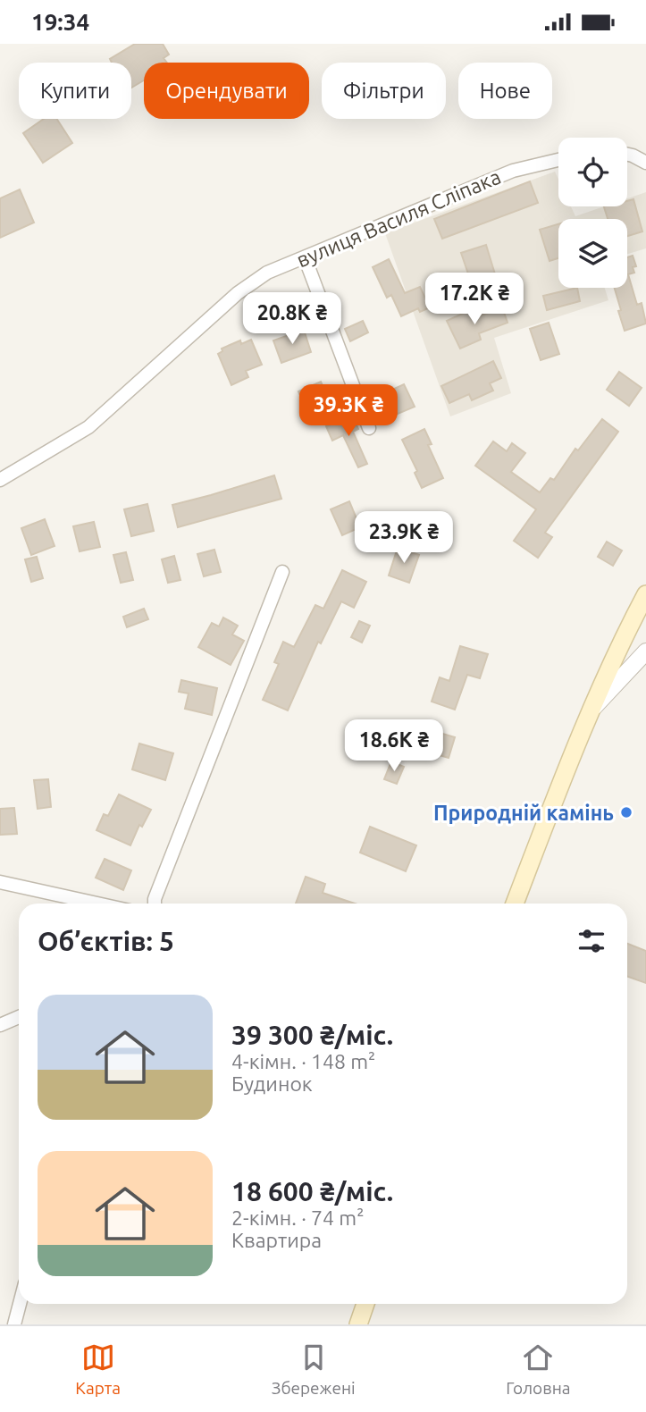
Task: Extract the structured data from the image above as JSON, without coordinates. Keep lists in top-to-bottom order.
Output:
{
  "streets": {
    "street": ["вулиця Василя Сліпака"]
  },
  "places": ["Природній камінь"],
  "page": {
    "status": "19:34",
    "chip": [
      "Купити",
      "Орендувати",
      "Фільтри",
      "Нове"
    ],
    "price": [
      "17.2K ₴",
      "20.8K ₴",
      "39.3K ₴",
      "23.9K ₴",
      "18.6K ₴"
    ],
    "heading": "Об’єктів: 5",
    "list": [
      {
        "name": "39 300 ₴/міс.",
        "note": "4-кімн. · 148 m² · Будинок"
      },
      {
        "name": "18 600 ₴/міс.",
        "note": "2-кімн. · 74 m² · Квартира"
      }
    ],
    "tabs": ["Карта", "Збережені", "Головна"]
  }
}
